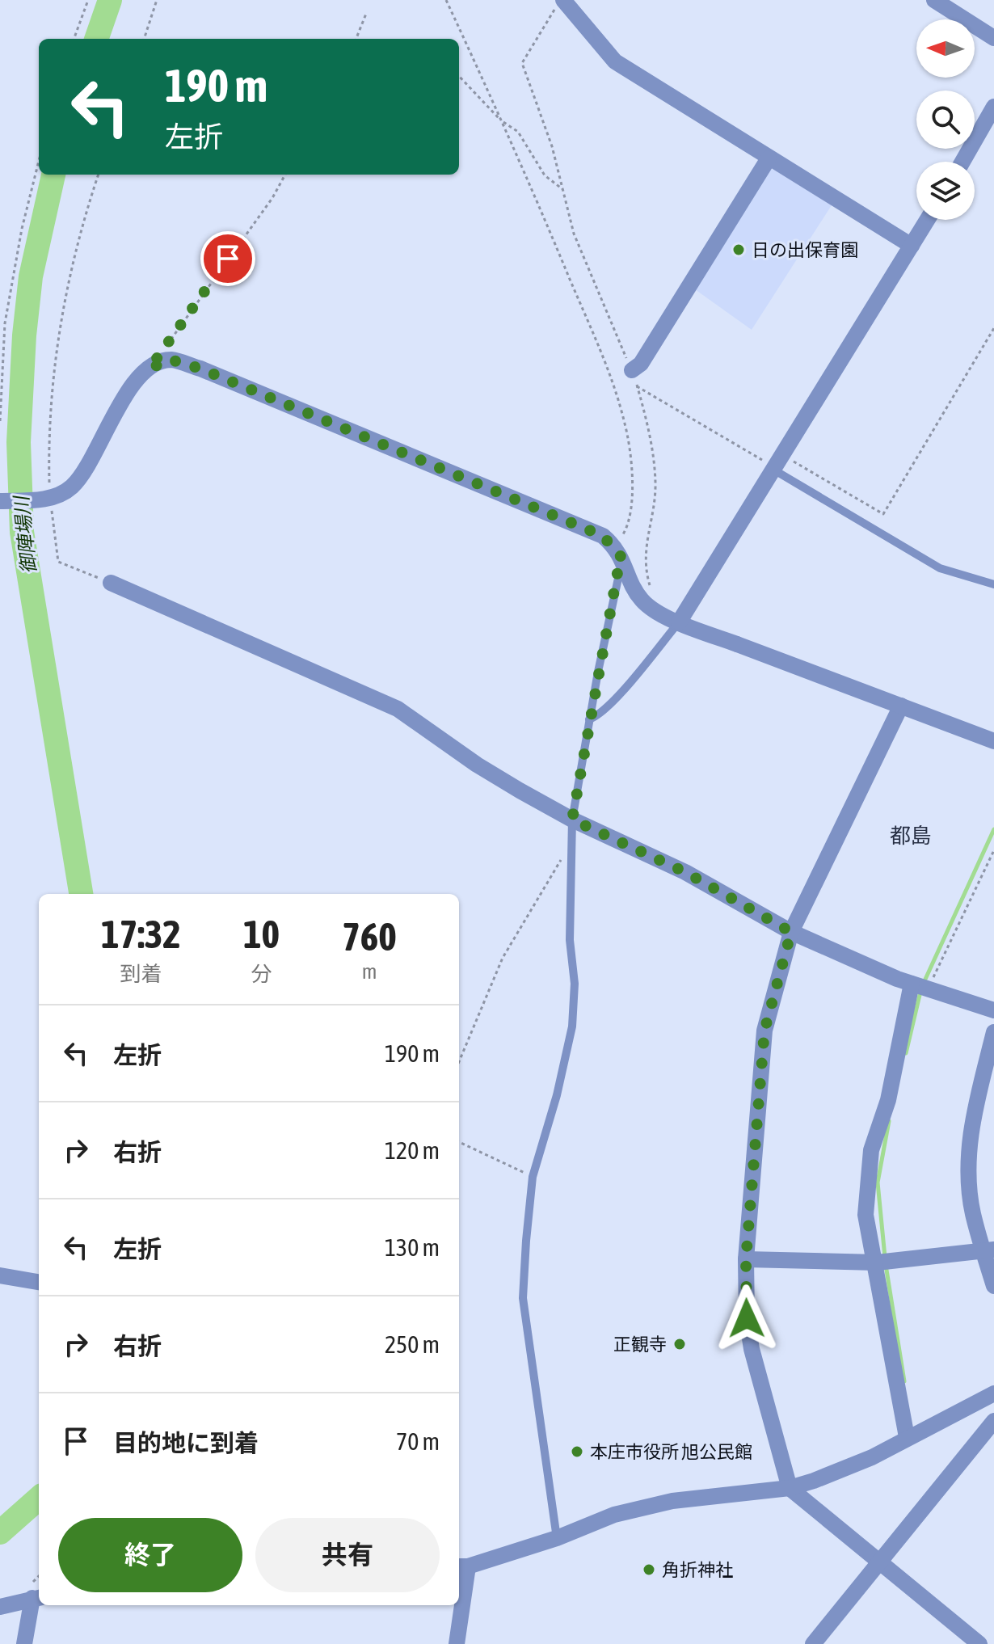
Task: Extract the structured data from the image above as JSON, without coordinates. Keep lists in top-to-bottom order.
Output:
{
  "districts": ["都島"],
  "water": ["御陣場川"],
  "places": [
    "日の出保育園",
    "正観寺",
    "本庄市役所 旭公民館",
    "角折神社"
  ],
  "north": "left",
  "page": {
    "turn": ["190 m", "左折"],
    "eta": [
      "17:32",
      "到着",
      "10",
      "分",
      "760",
      "m"
    ],
    "list": [
      {
        "name": "左折",
        "value": "190 m"
      },
      {
        "name": "右折",
        "value": "120 m"
      },
      {
        "name": "左折",
        "value": "130 m"
      },
      {
        "name": "右折",
        "value": "250 m"
      },
      {
        "name": "目的地に到着",
        "value": "70 m"
      }
    ],
    "buttons": ["終了", "共有"]
  }
}
